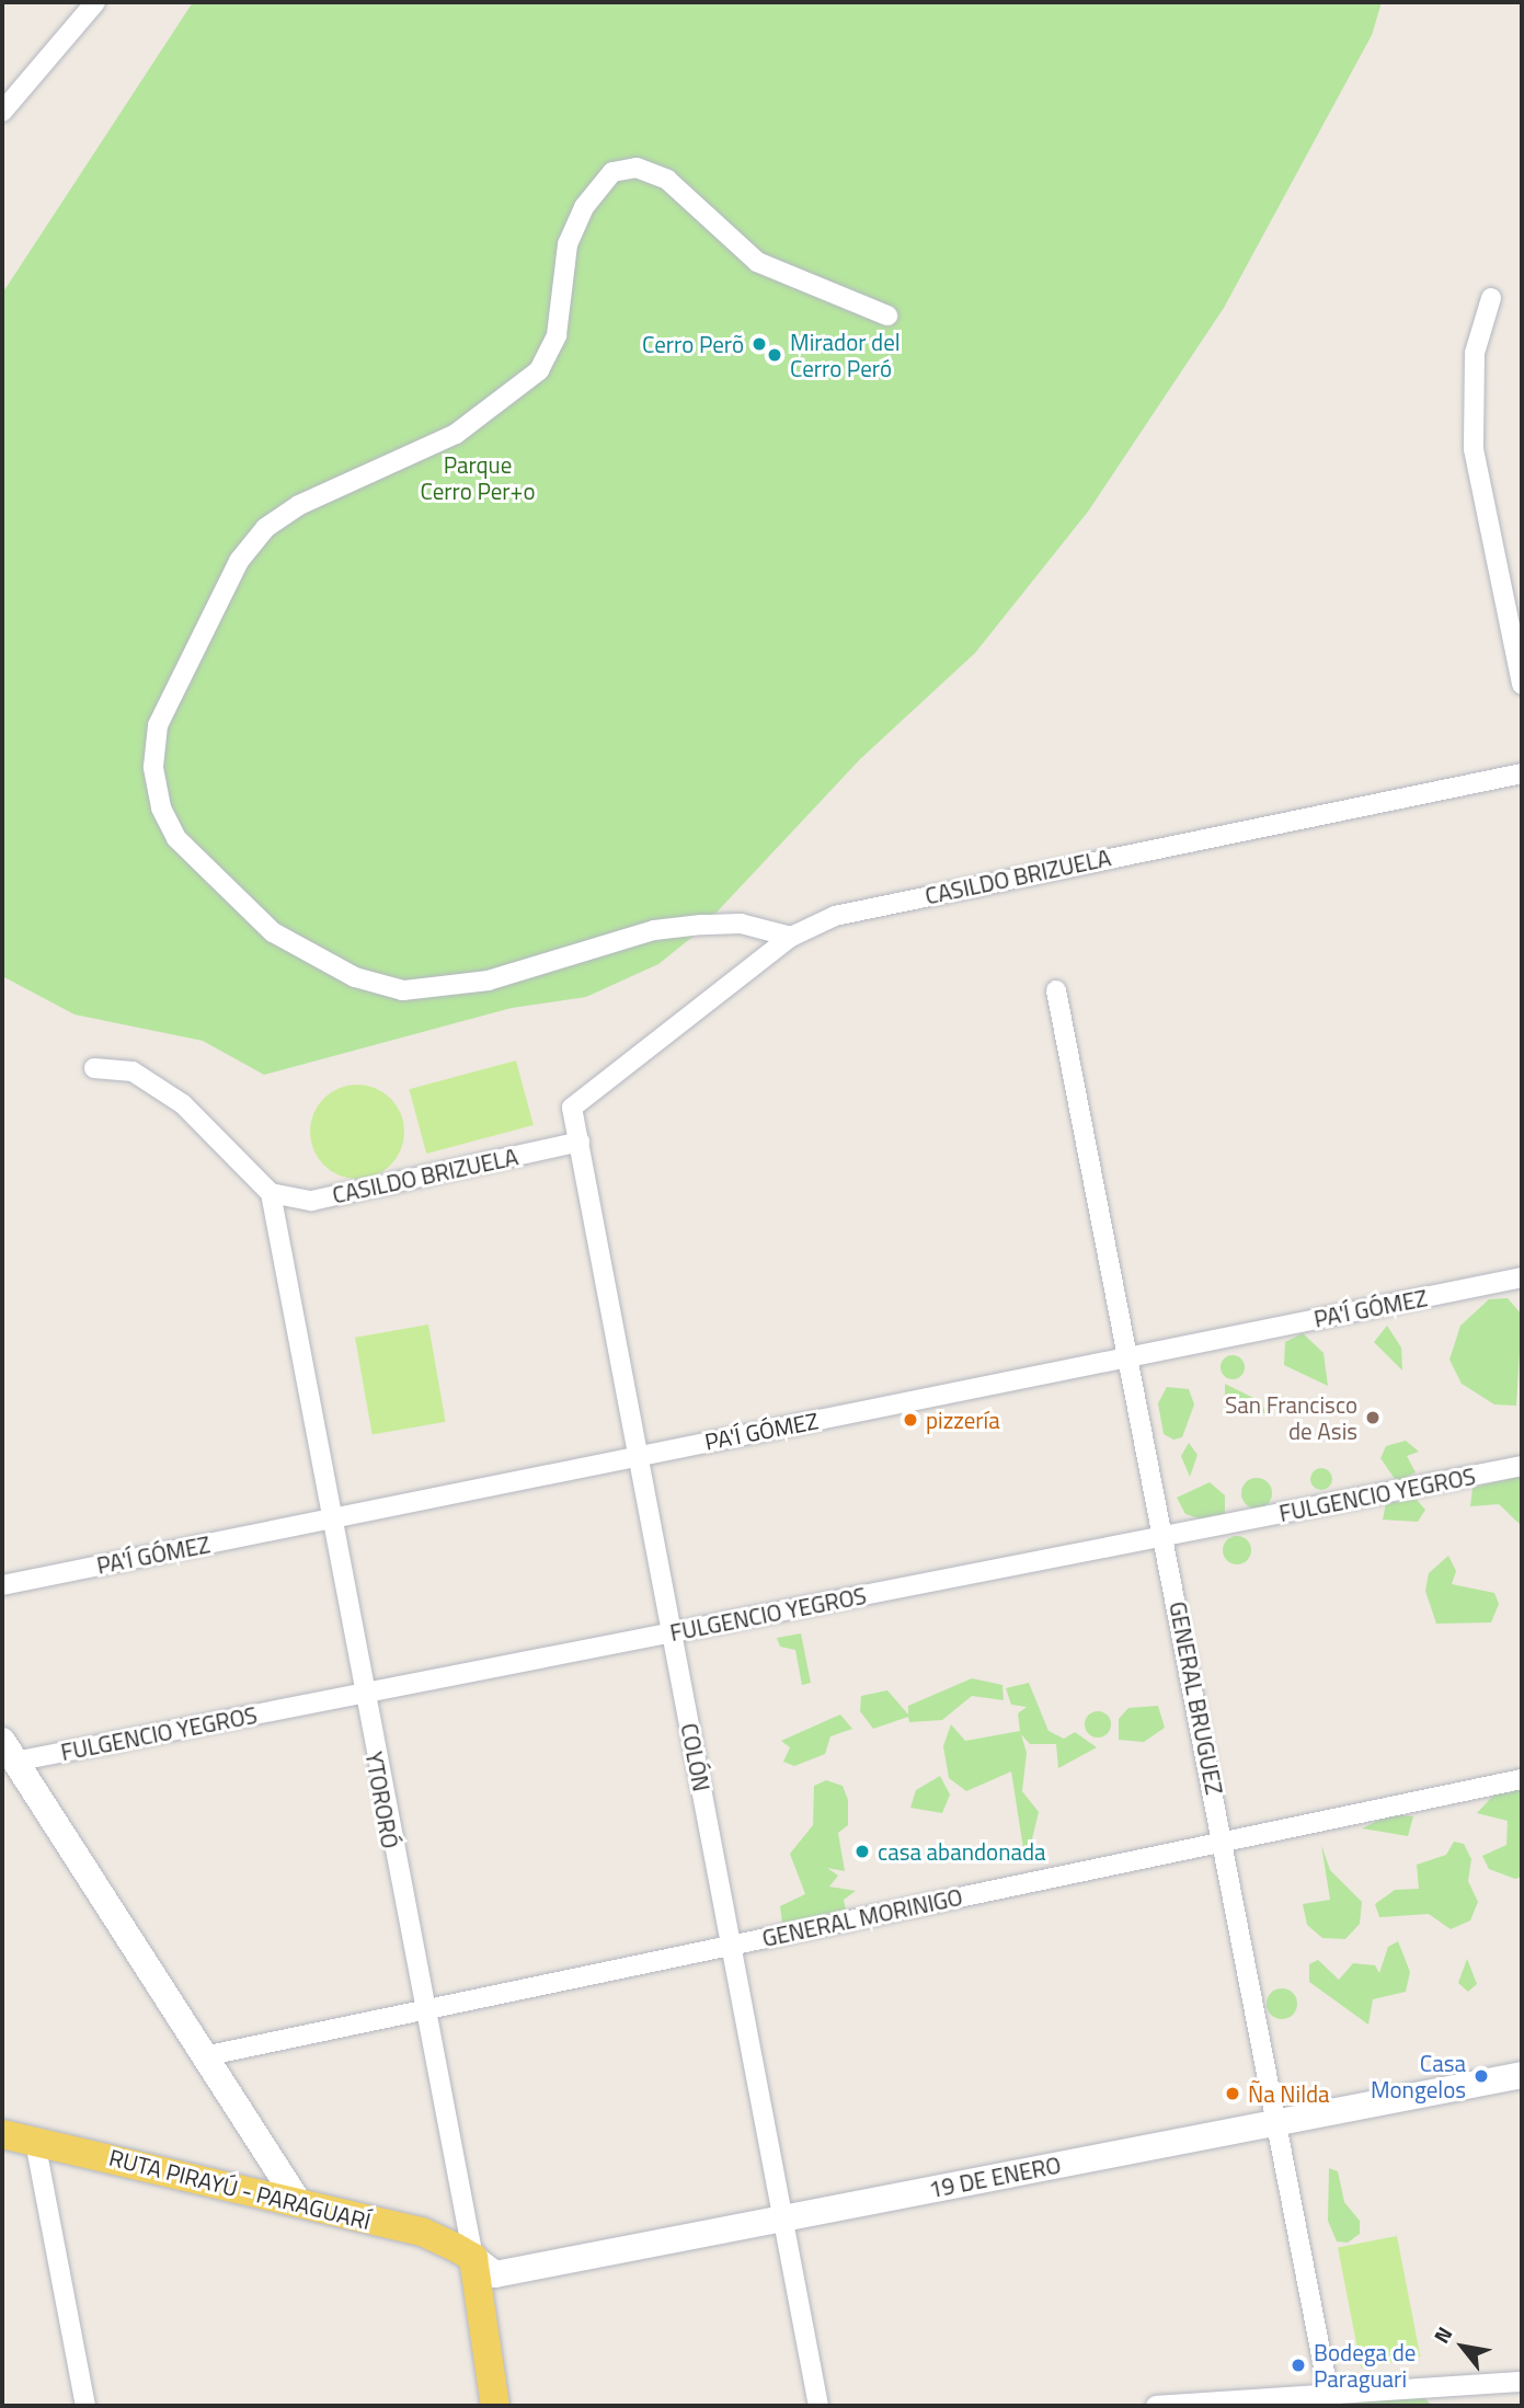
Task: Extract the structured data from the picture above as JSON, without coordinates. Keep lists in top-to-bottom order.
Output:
{
  "streets": {
    "main road": ["YTORORÓ", "RUTA PIRAYÚ - PARAGUARÍ"],
    "street": [
      "CASILDO BRIZUELA",
      "PA'Í GÓMEZ",
      "FULGENCIO YEGROS",
      "GENERAL BRUGUEZ",
      "COLÓN",
      "GENERAL MORINIGO",
      "19 DE ENERO"
    ]
  },
  "crossings": [
    ["CASILDO BRIZUELA", "COLÓN"],
    ["CASILDO BRIZUELA", "YTORORÓ"],
    ["PA'Í GÓMEZ", "GENERAL BRUGUEZ"],
    ["PA'Í GÓMEZ", "COLÓN"],
    ["PA'Í GÓMEZ", "YTORORÓ"],
    ["FULGENCIO YEGROS", "GENERAL BRUGUEZ"],
    ["FULGENCIO YEGROS", "COLÓN"],
    ["FULGENCIO YEGROS", "YTORORÓ"],
    ["GENERAL BRUGUEZ", "GENERAL MORINIGO"],
    ["GENERAL BRUGUEZ", "19 DE ENERO"],
    ["COLÓN", "GENERAL MORINIGO"],
    ["COLÓN", "19 DE ENERO"],
    ["YTORORÓ", "GENERAL MORINIGO"],
    ["YTORORÓ", "19 DE ENERO"],
    ["YTORORÓ", "RUTA PIRAYÚ - PARAGUARÍ"],
    ["19 DE ENERO", "RUTA PIRAYÚ - PARAGUARÍ"]
  ],
  "parks": ["Parque Cerro Per+o"],
  "places": [
    "Cerro Perõ",
    "Mirador del Cerro Peró",
    "San Francisco de Asis",
    "pizzería",
    "casa abandonada",
    "Casa Mongelos",
    "Ña Nilda",
    "Bodega de Paraguari"
  ],
  "north": "top left"
}
